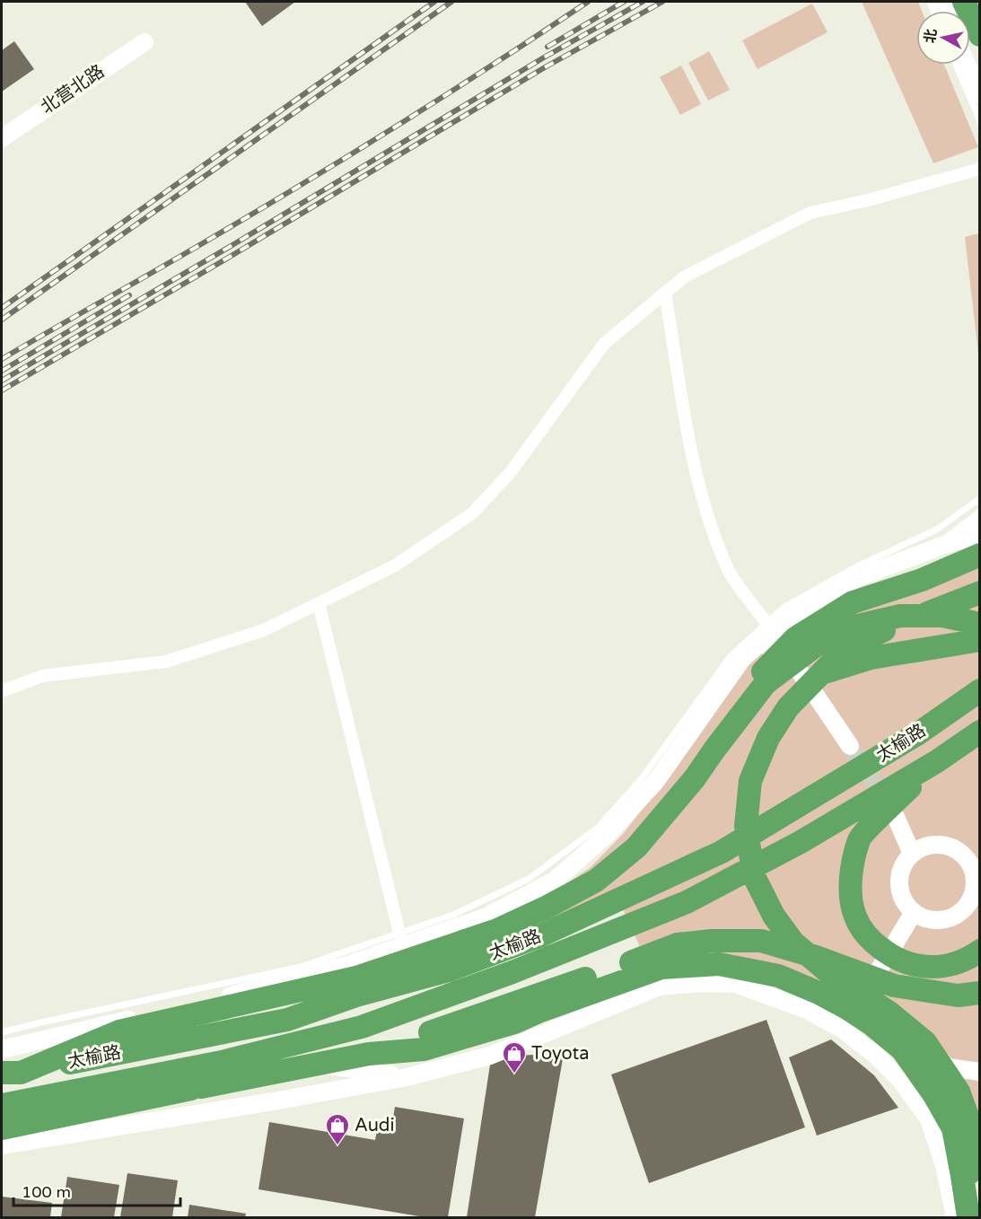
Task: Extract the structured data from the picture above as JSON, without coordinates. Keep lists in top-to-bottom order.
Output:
{
  "streets": {
    "highway": ["太榆路"],
    "main road": ["北营北路"]
  },
  "places": {
    "shop": ["Toyota", "Audi"]
  },
  "scale_bar": "100 m",
  "north": "left"
}
